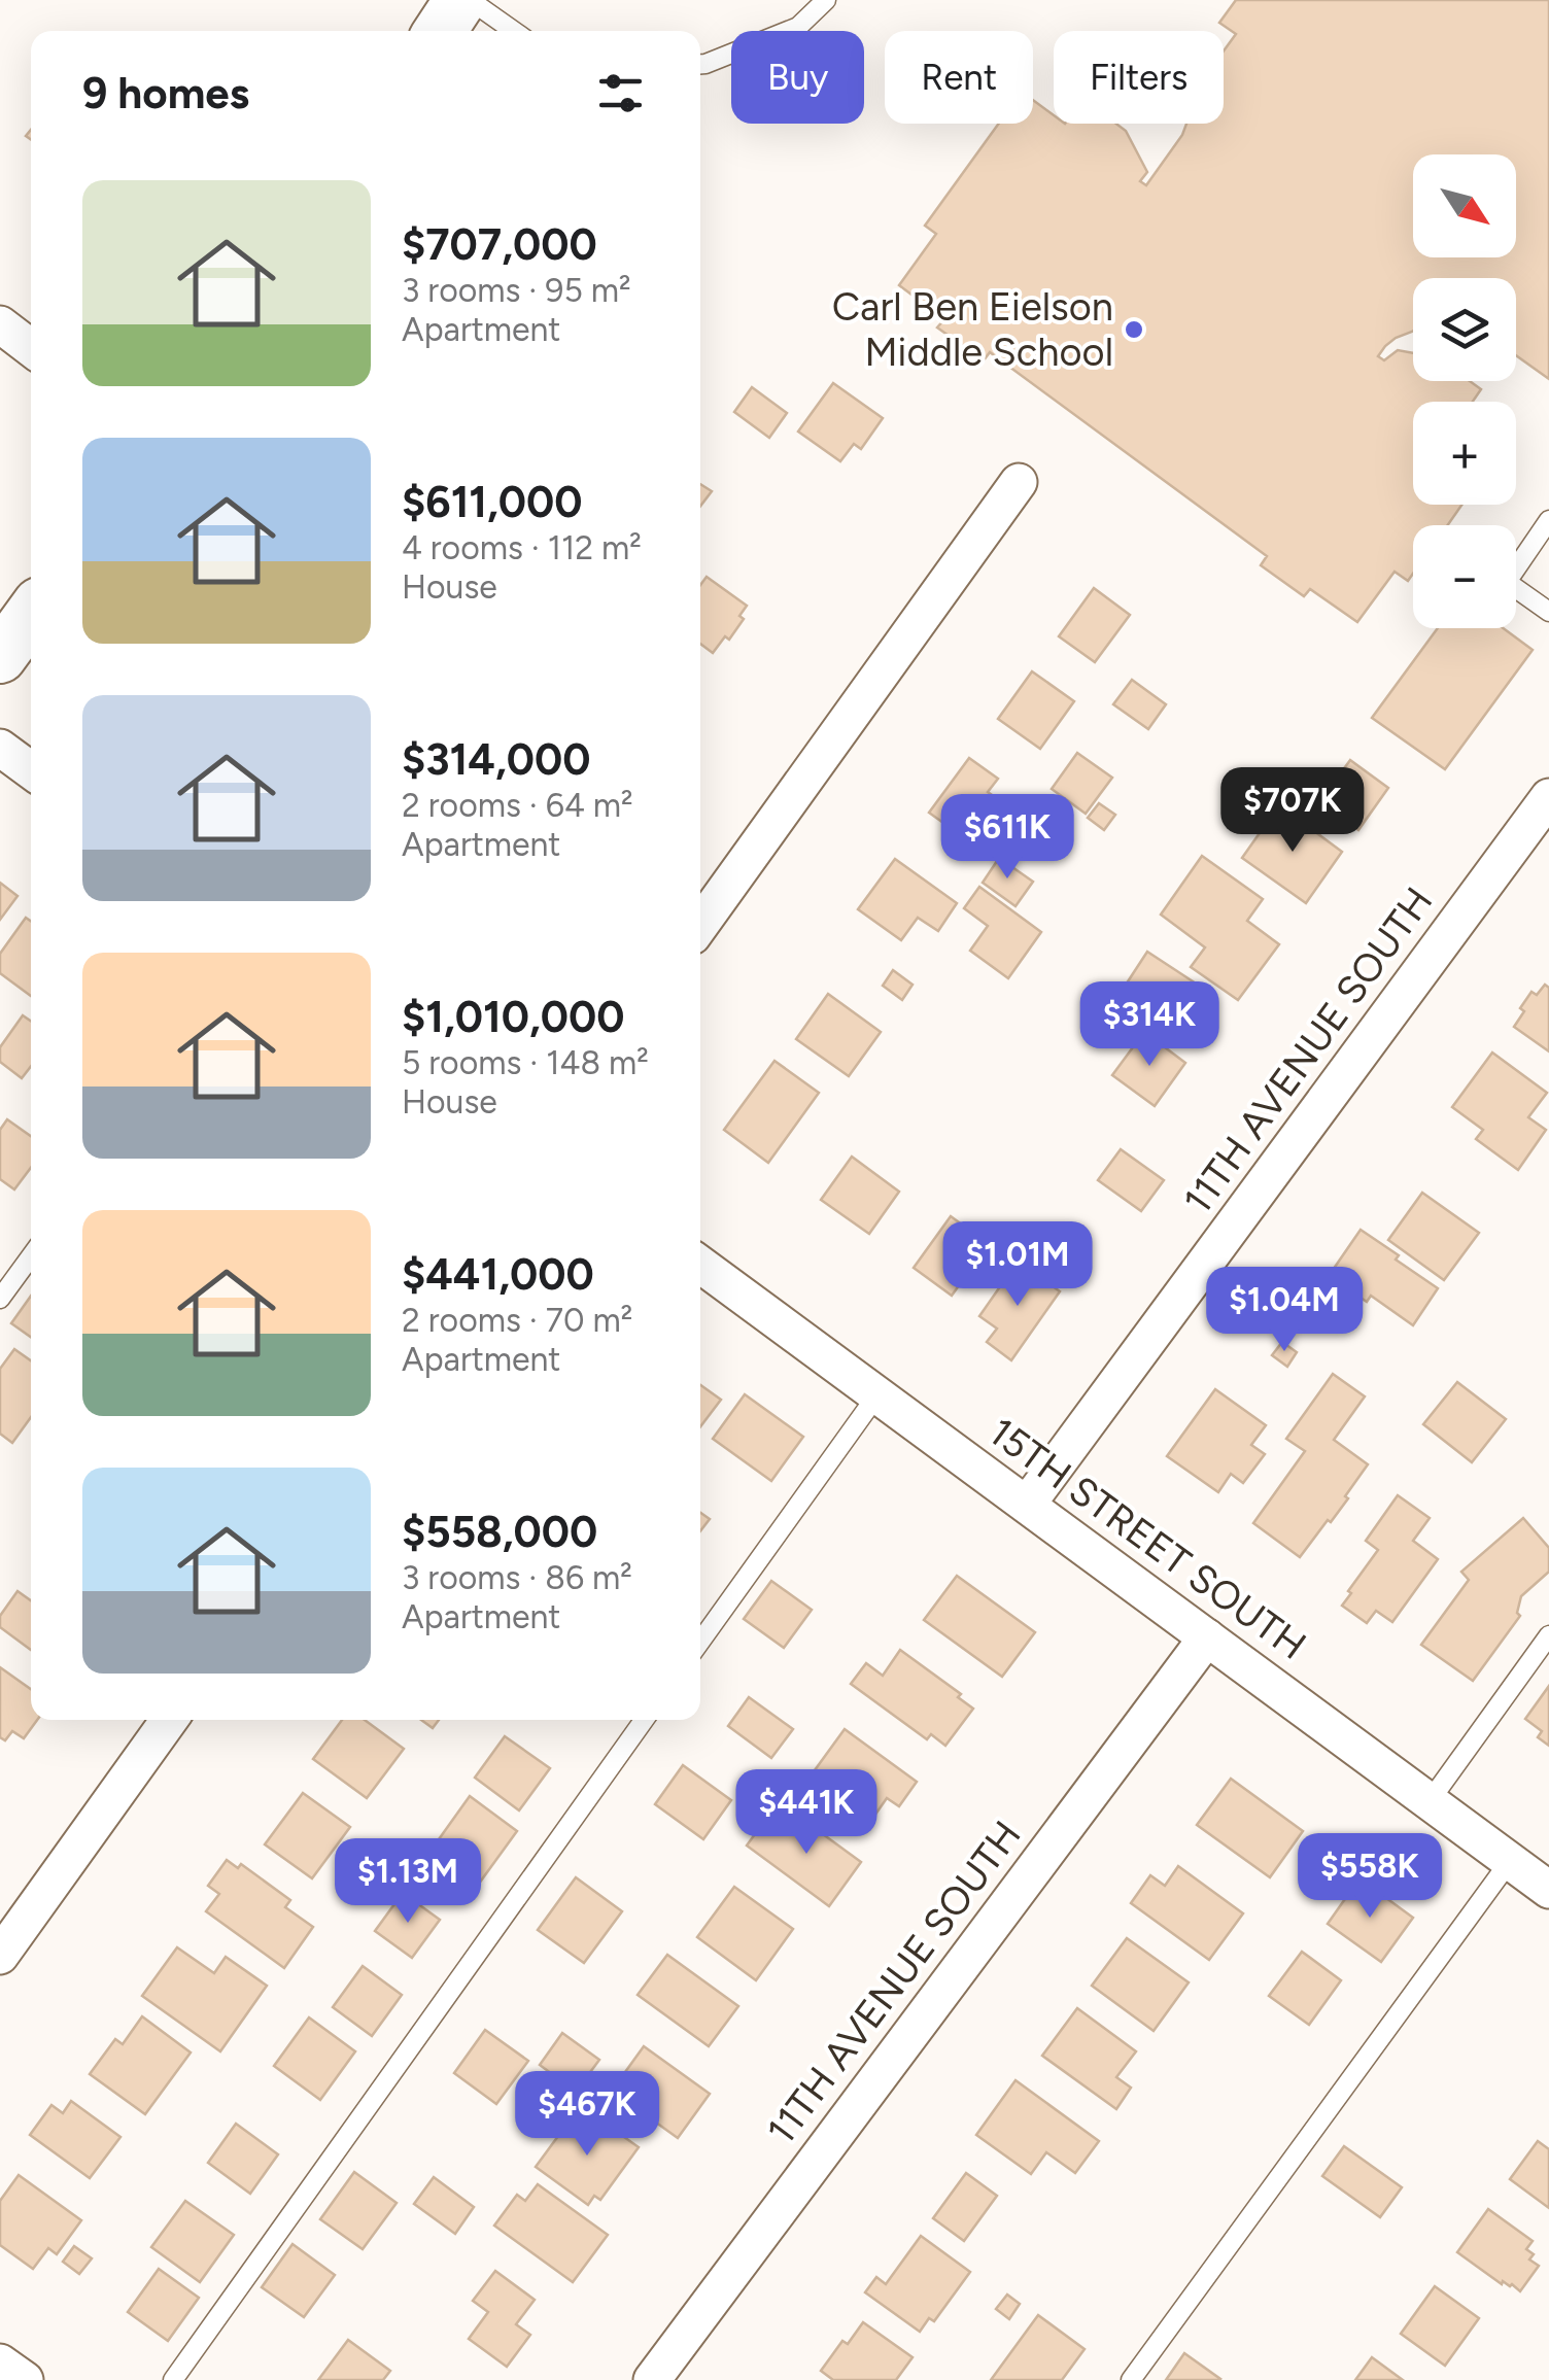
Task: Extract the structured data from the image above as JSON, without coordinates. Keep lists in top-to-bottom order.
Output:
{
  "streets": {
    "street": ["11TH AVENUE SOUTH", "15TH STREET SOUTH"]
  },
  "crossings": [
    ["11TH AVENUE SOUTH", "15TH STREET SOUTH"]
  ],
  "places": ["Carl Ben Eielson Middle School"],
  "north": "bottom right",
  "page": {
    "chip": ["Buy", "Rent", "Filters"],
    "heading": "9 homes",
    "map_buttons": ["+", "−"],
    "list": [
      {
        "name": "$707,000",
        "note": "3 rooms · 95 m² · Apartment"
      },
      {
        "name": "$611,000",
        "note": "4 rooms · 112 m² · House"
      },
      {
        "name": "$314,000",
        "note": "2 rooms · 64 m² · Apartment"
      },
      {
        "name": "$1,010,000",
        "note": "5 rooms · 148 m² · House"
      },
      {
        "name": "$441,000",
        "note": "2 rooms · 70 m² · Apartment"
      },
      {
        "name": "$558,000",
        "note": "3 rooms · 86 m² · Apartment"
      }
    ],
    "price": [
      "$707K",
      "$611K",
      "$314K",
      "$1.01M",
      "$1.04M",
      "$441K",
      "$558K",
      "$1.13M",
      "$467K"
    ]
  }
}
